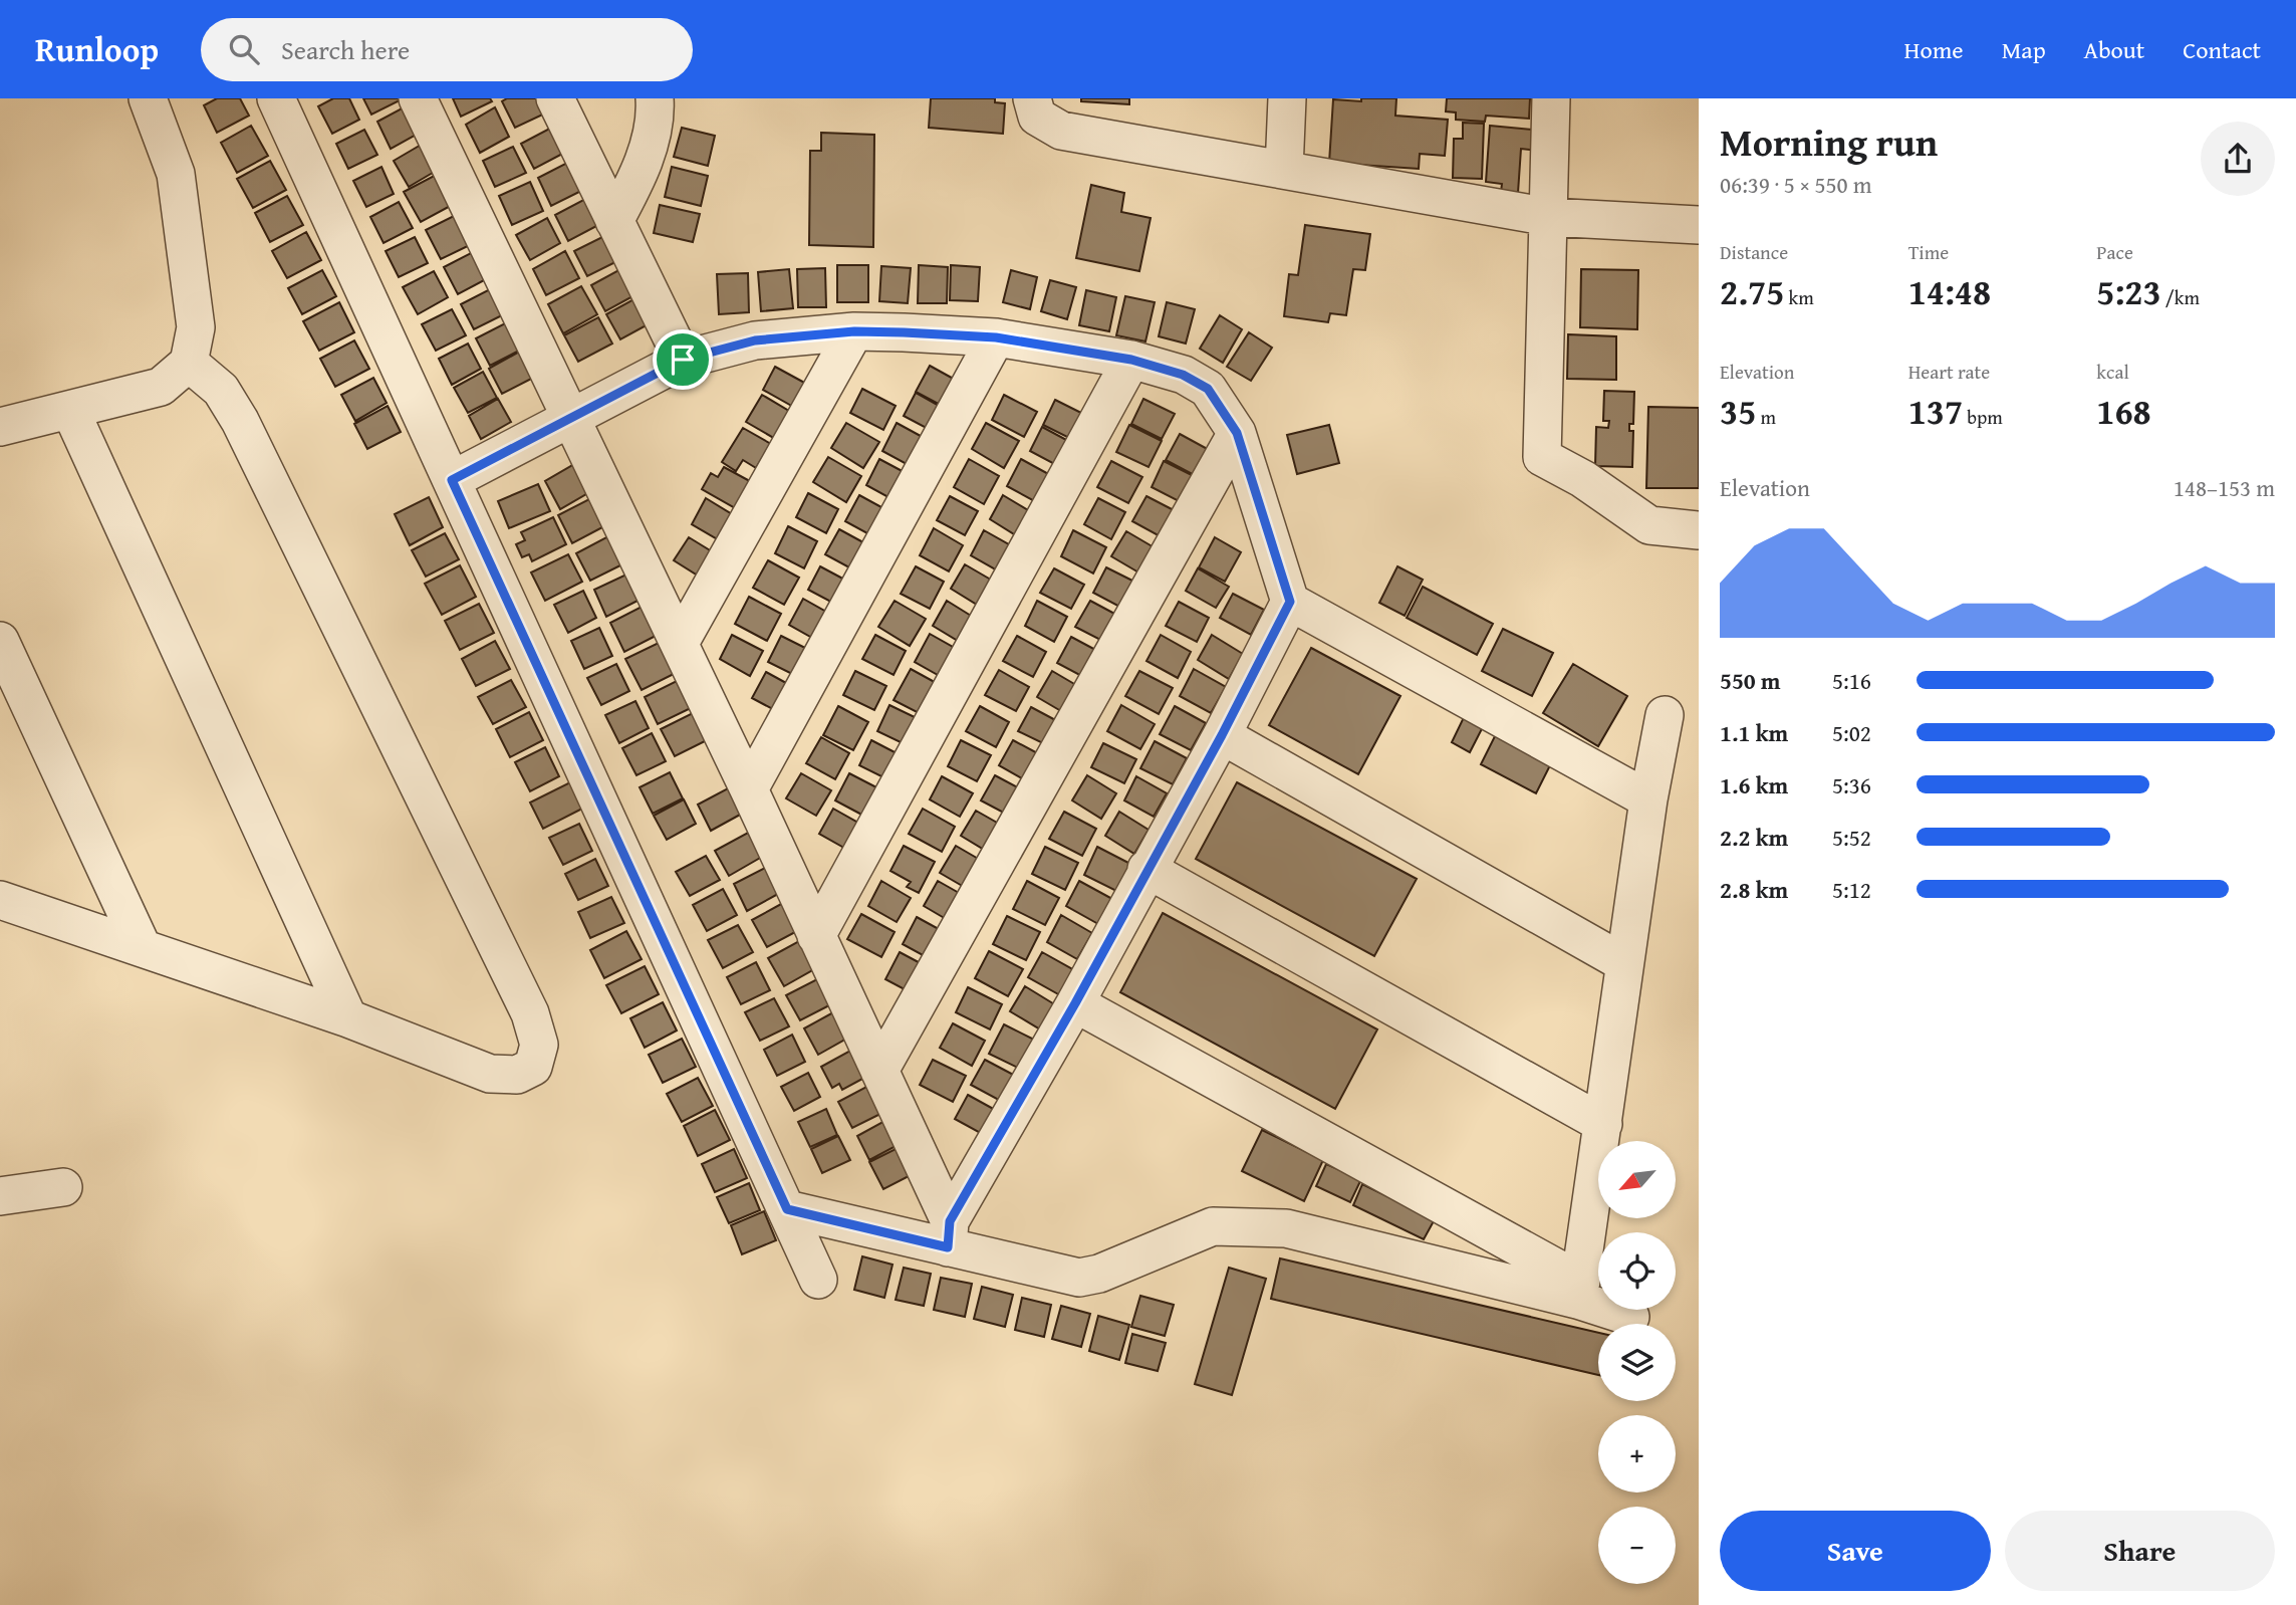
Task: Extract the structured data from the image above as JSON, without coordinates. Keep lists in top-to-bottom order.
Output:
{
  "north": "bottom left",
  "page": {
    "header": "Runloop",
    "search": "Search here",
    "nav": [
      "Home",
      "Map",
      "About",
      "Contact"
    ],
    "heading": ["Morning run", "06:39 · 5 × 550 m"],
    "stats": [
      ["Distance", "2.75 km"],
      ["Time", "14:48"],
      ["Pace", "5:23 /km"],
      ["Elevation", "35 m"],
      ["Heart rate", "137 bpm"],
      ["kcal", "168"]
    ],
    "chart": ["Elevation", "148–153 m"],
    "list": [
      {
        "name": "550 m",
        "note": "5:16"
      },
      {
        "name": "1.1 km",
        "note": "5:02"
      },
      {
        "name": "1.6 km",
        "note": "5:36"
      },
      {
        "name": "2.2 km",
        "note": "5:52"
      },
      {
        "name": "2.8 km",
        "note": "5:12"
      }
    ],
    "map_buttons": ["+", "−"],
    "buttons": ["Save", "Share"]
  }
}
